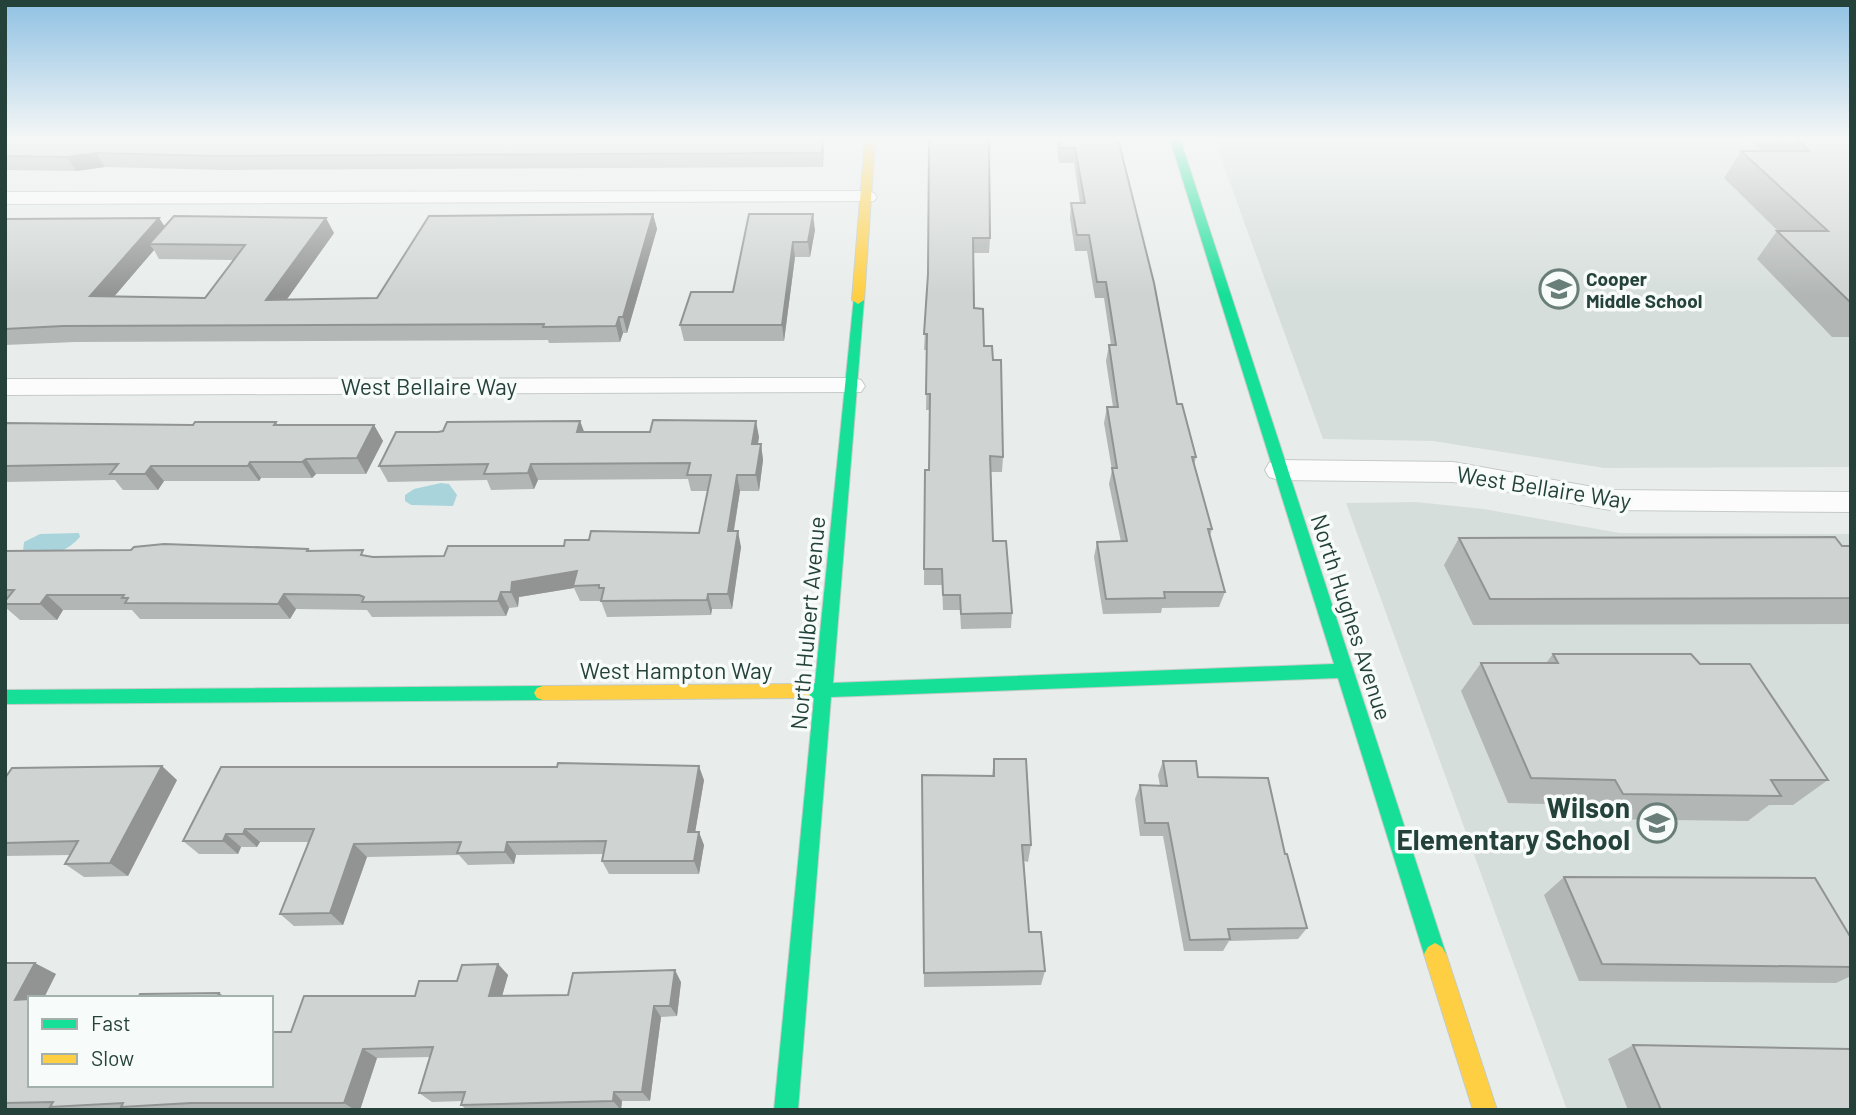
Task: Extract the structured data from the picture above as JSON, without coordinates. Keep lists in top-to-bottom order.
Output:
{
  "streets": {
    "street": [
      "West Bellaire Way",
      "North Hughes Avenue",
      "North Hulbert Avenue",
      "West Hampton Way"
    ]
  },
  "crossings": [
    ["West Bellaire Way", "North Hughes Avenue"],
    ["West Bellaire Way", "North Hulbert Avenue"],
    ["North Hughes Avenue", "West Hampton Way"],
    ["North Hulbert Avenue", "West Hampton Way"]
  ],
  "places": {
    "school or university": ["Cooper Middle School", "Wilson Elementary School"]
  },
  "legend": ["Fast", "Slow"]
}
